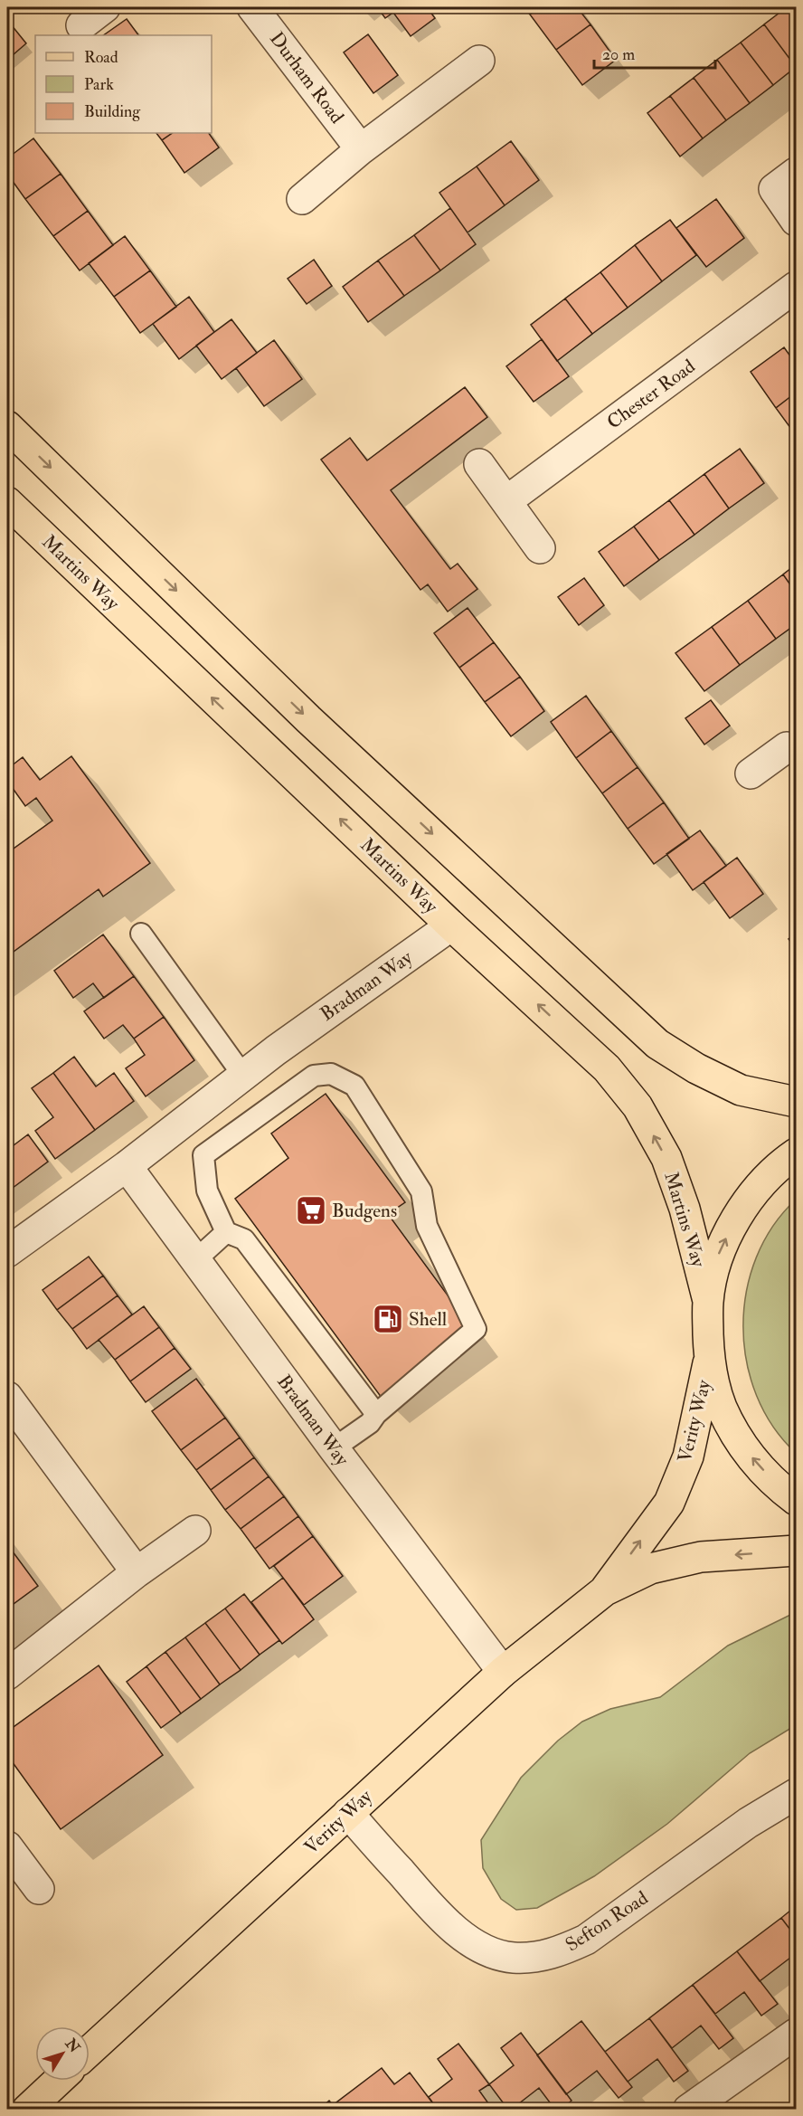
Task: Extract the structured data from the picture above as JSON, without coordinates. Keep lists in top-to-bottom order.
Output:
{
  "streets": {
    "main road": ["Martins Way", "Verity Way"],
    "street": [
      "Durham Road",
      "Chester Road",
      "Bradman Way",
      "Sefton Road"
    ]
  },
  "crossings": [
    ["Martins Way", "Bradman Way"],
    ["Martins Way", "Verity Way"],
    ["Bradman Way", "Verity Way"],
    ["Verity Way", "Sefton Road"]
  ],
  "places": {
    "supermarket": ["Budgens"],
    "fuel station": ["Shell"]
  },
  "legend": ["Road", "Park", "Building"],
  "scale_bar": "20 m",
  "north": "top right"
}
